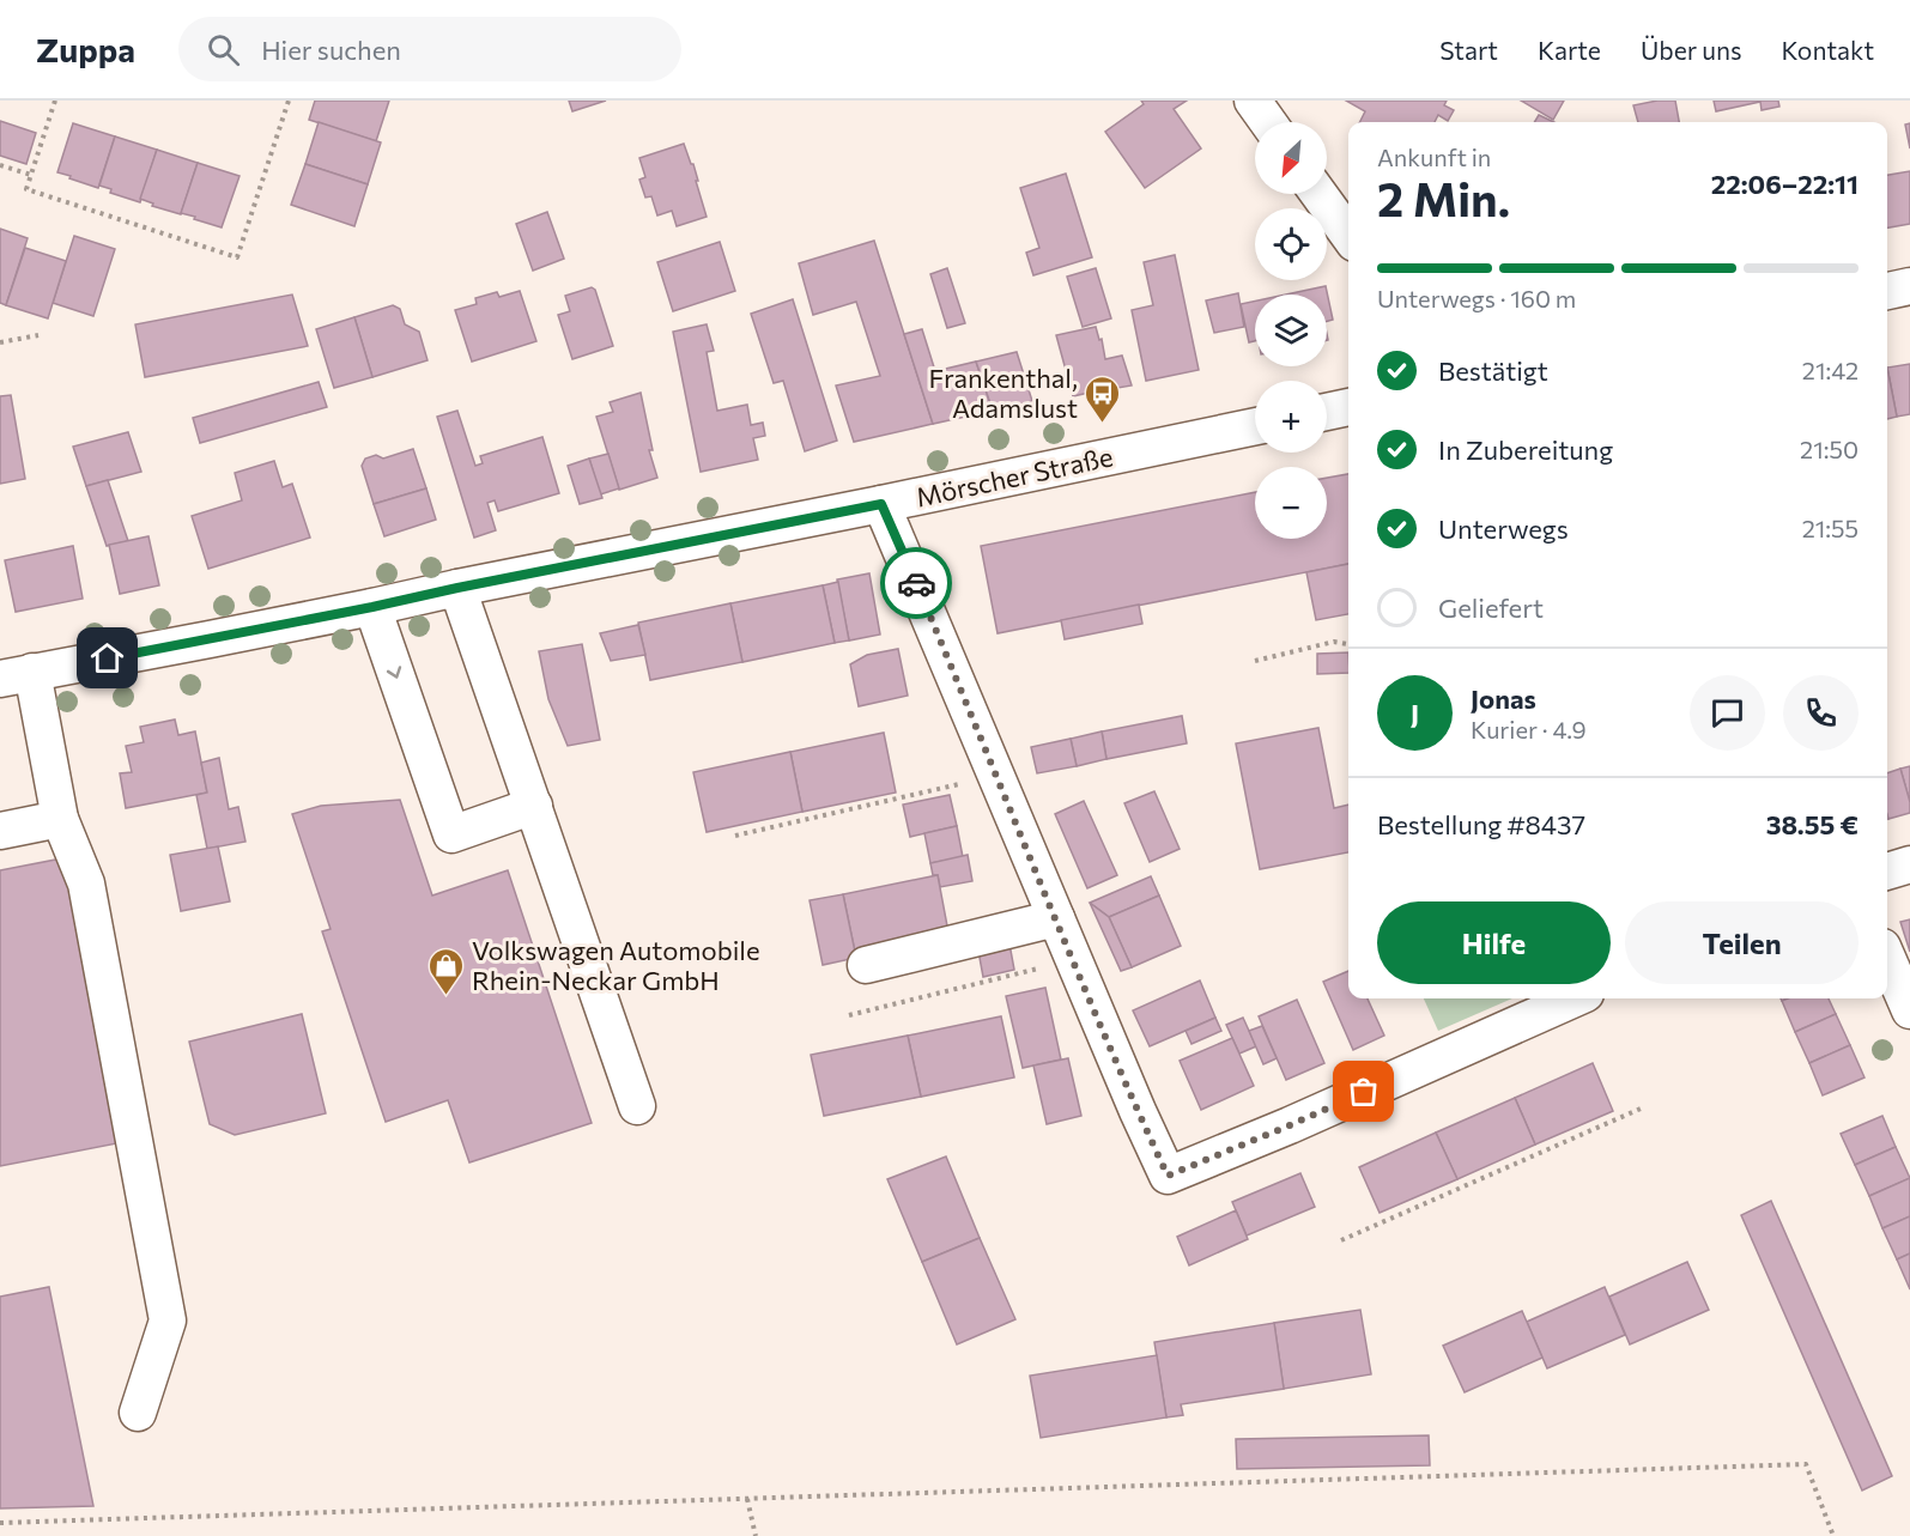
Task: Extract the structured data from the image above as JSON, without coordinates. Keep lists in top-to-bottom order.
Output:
{
  "streets": {
    "street": ["Mörscher Straße"]
  },
  "places": {
    "bus stop": ["Frankenthal, Adamslust"],
    "shop": ["Volkswagen Automobile Rhein-Neckar GmbH"]
  },
  "north": "bottom left",
  "page": {
    "header": "Zuppa",
    "search": "Hier suchen",
    "nav": [
      "Start",
      "Karte",
      "Über uns",
      "Kontakt"
    ],
    "map_buttons": ["+", "−"],
    "heading": ["2 Min.", "Ankunft in", "22:06–22:11"],
    "panel": [
      "Jonas",
      "Kurier · 4.9",
      "Bestellung #8437",
      "38.55 €"
    ],
    "bar": "Unterwegs · 160 m",
    "list": [
      ["Bestätigt", "21:42"],
      ["In Zubereitung", "21:50"],
      ["Unterwegs", "21:55"],
      "Geliefert"
    ],
    "round": "J",
    "buttons": ["Hilfe", "Teilen"]
  }
}
